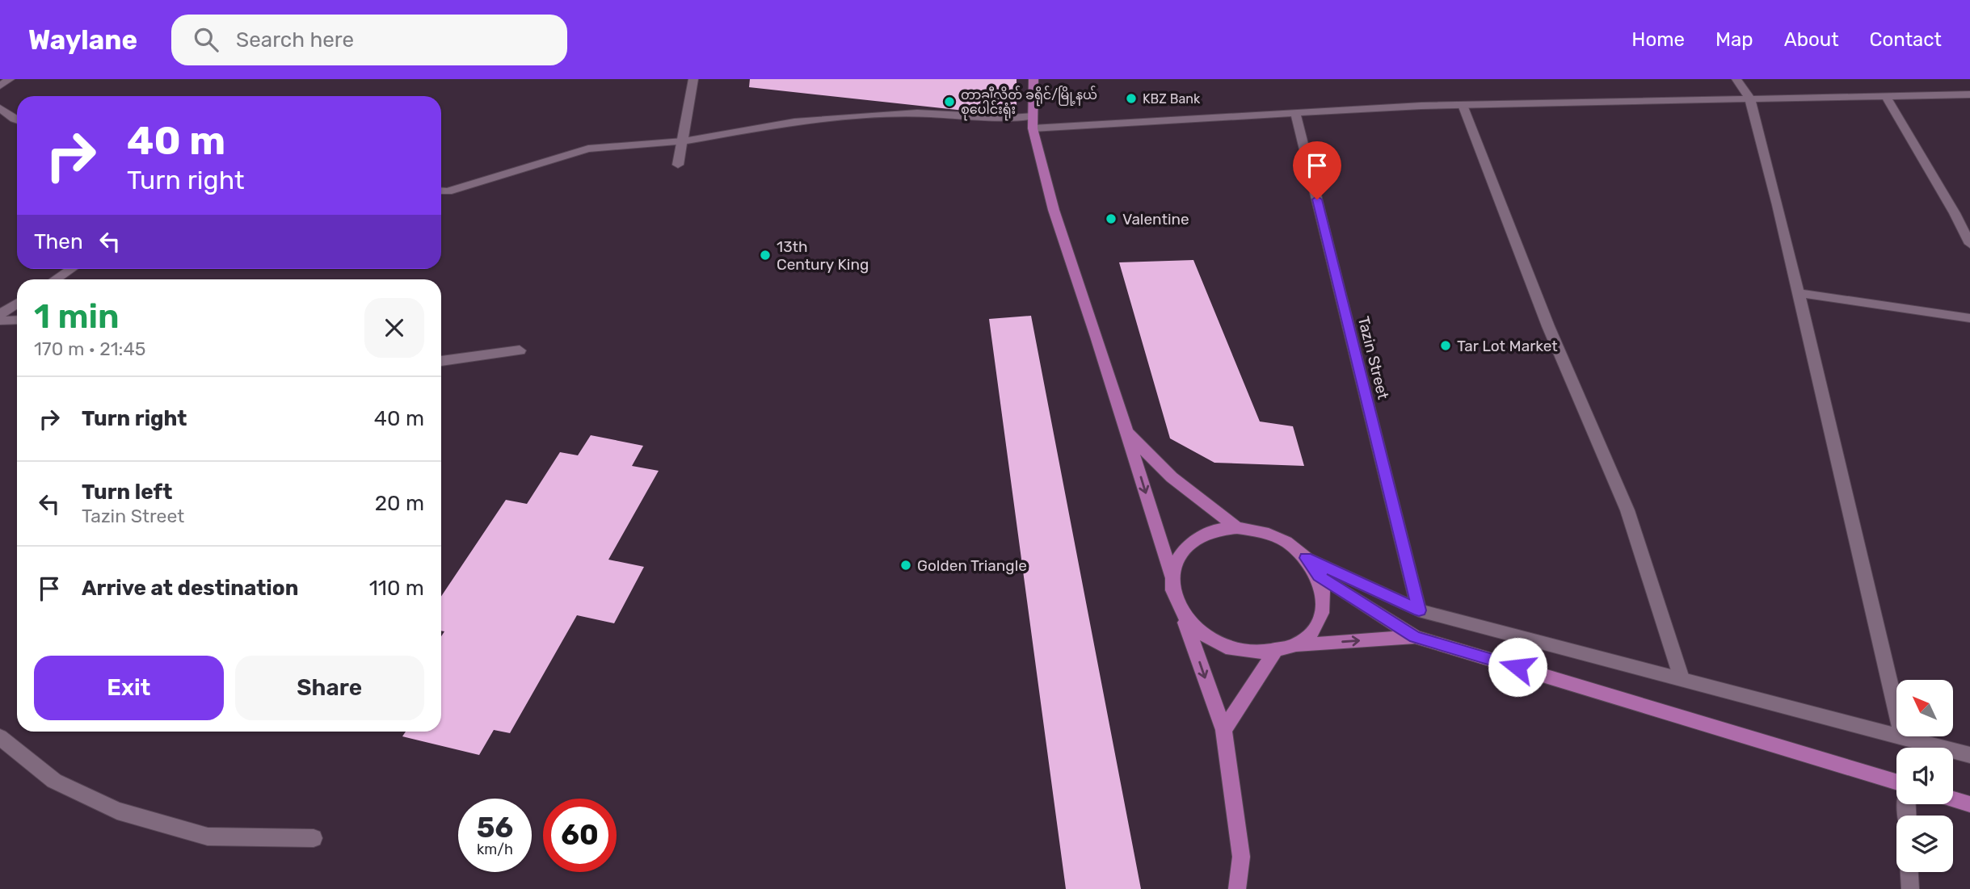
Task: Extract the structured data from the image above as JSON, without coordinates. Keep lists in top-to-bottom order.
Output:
{
  "streets": {
    "street": ["Tazin Street"]
  },
  "places": [
    "KBZ Bank",
    "တာချီလိတ် ခရိုင်/မြို့နယ် စုပေါင်းရုံး",
    "Valentine",
    "13th Century King",
    "Tar Lot Market",
    "Golden Triangle"
  ],
  "north": "top left",
  "page": {
    "header": "Waylane",
    "search": "Search here",
    "nav": [
      "Home",
      "Map",
      "About",
      "Contact"
    ],
    "turn": ["40 m", "Turn right"],
    "then": "Then",
    "heading": ["1 min", "170 m · 21:45"],
    "list": [
      {
        "name": "Turn right",
        "value": "40 m"
      },
      {
        "name": "Turn left",
        "note": "Tazin Street",
        "value": "20 m"
      },
      {
        "name": "Arrive at destination",
        "value": "110 m"
      }
    ],
    "buttons": ["Exit", "Share"],
    "speed": "56 km/h",
    "limit": "60"
  }
}
